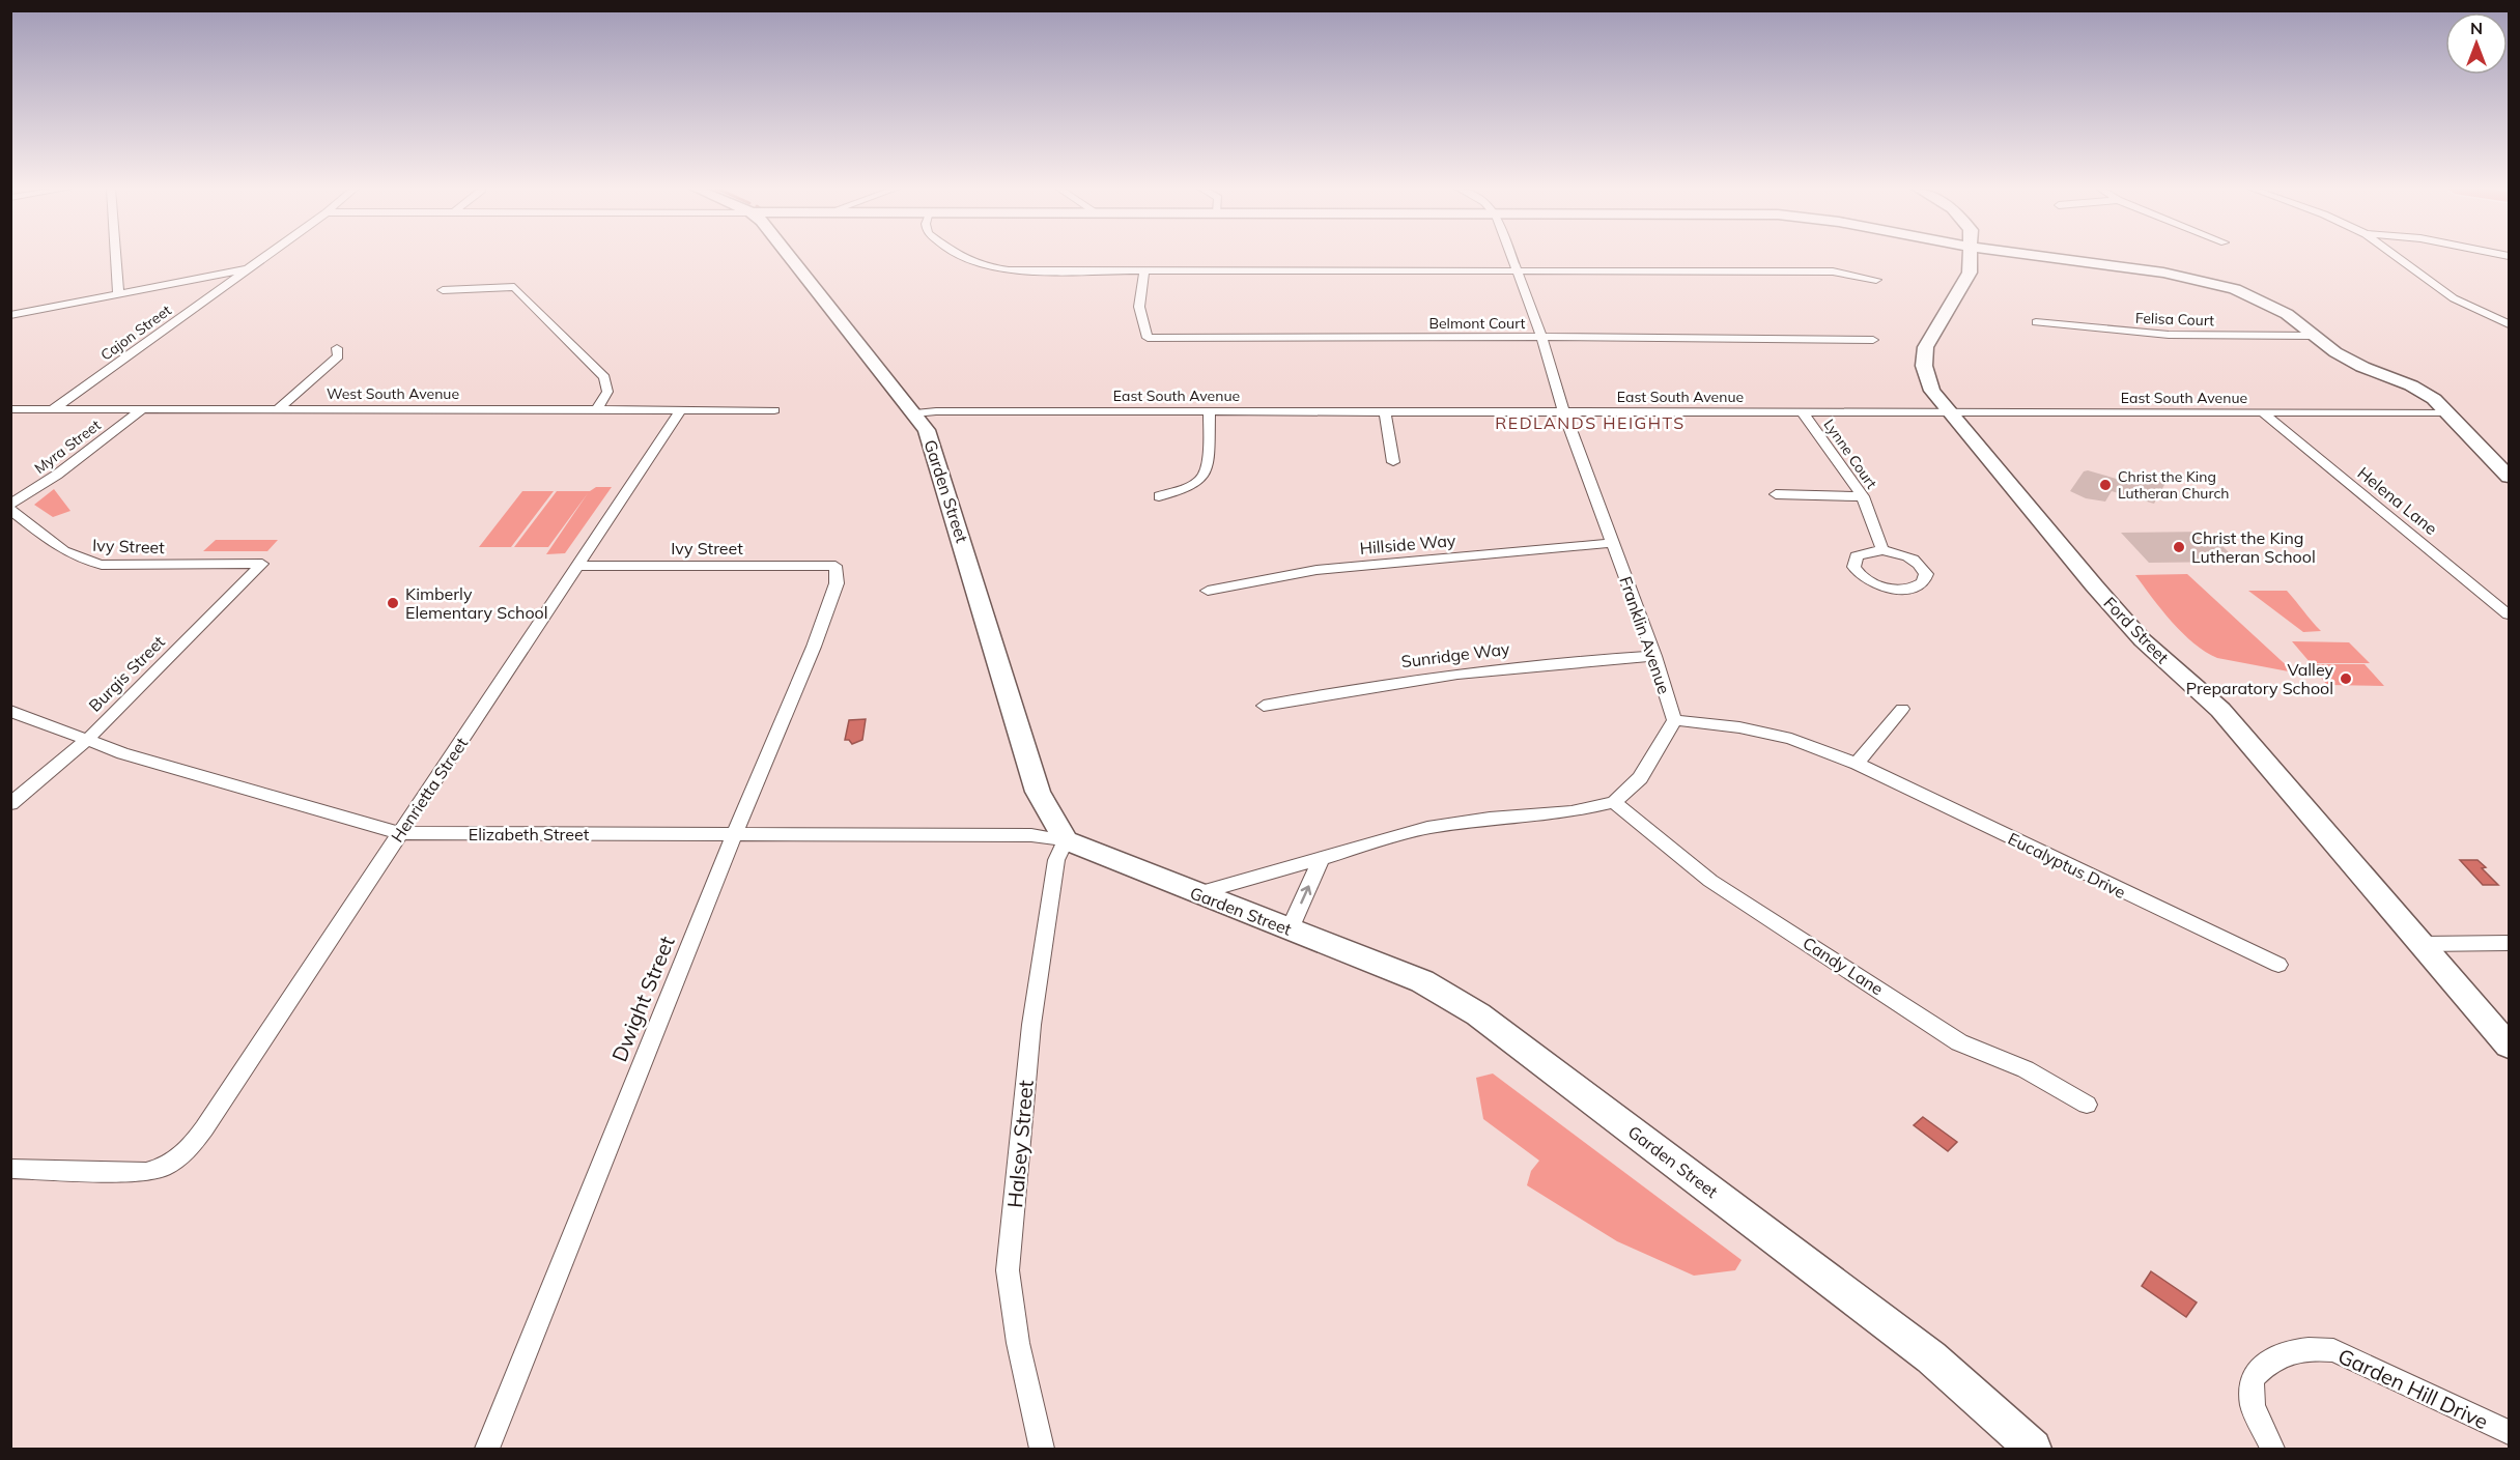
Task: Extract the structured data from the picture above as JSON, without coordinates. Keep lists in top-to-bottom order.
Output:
{
  "streets": {
    "street": [
      "Felisa Court",
      "Belmont Court",
      "Cajon Street",
      "West South Avenue",
      "East South Avenue",
      "Myra Street",
      "Lynne Court",
      "Garden Street",
      "Helena Lane",
      "Hillside Way",
      "Ivy Street",
      "Ford Street",
      "Franklin Avenue",
      "Sunridge Way",
      "Burgis Street",
      "Henrietta Street",
      "Elizabeth Street",
      "Eucalyptus Drive",
      "Candy Lane",
      "Dwight Street",
      "Halsey Street",
      "Garden Hill Drive"
    ]
  },
  "crossings": [
    ["Belmont Court", "Franklin Avenue"],
    ["Cajon Street", "West South Avenue"],
    ["West South Avenue", "Myra Street"],
    ["West South Avenue", "Henrietta Street"],
    ["East South Avenue", "Lynne Court"],
    ["East South Avenue", "Garden Street"],
    ["East South Avenue", "Helena Lane"],
    ["East South Avenue", "Ford Street"],
    ["East South Avenue", "Franklin Avenue"],
    ["Garden Street", "Elizabeth Street"],
    ["Garden Street", "Halsey Street"],
    ["Hillside Way", "Franklin Avenue"],
    ["Ivy Street", "Burgis Street"],
    ["Ivy Street", "Henrietta Street"],
    ["Ivy Street", "Dwight Street"],
    ["Franklin Avenue", "Sunridge Way"],
    ["Franklin Avenue", "Eucalyptus Drive"],
    ["Burgis Street", "Elizabeth Street"],
    ["Henrietta Street", "Elizabeth Street"],
    ["Elizabeth Street", "Dwight Street"],
    ["Elizabeth Street", "Halsey Street"]
  ],
  "districts": ["REDLANDS HEIGHTS"],
  "places": [
    "Christ the King Lutheran Church",
    "Christ the King Lutheran School",
    "Kimberly Elementary School",
    "Valley Preparatory School"
  ],
  "north": "top"
}
